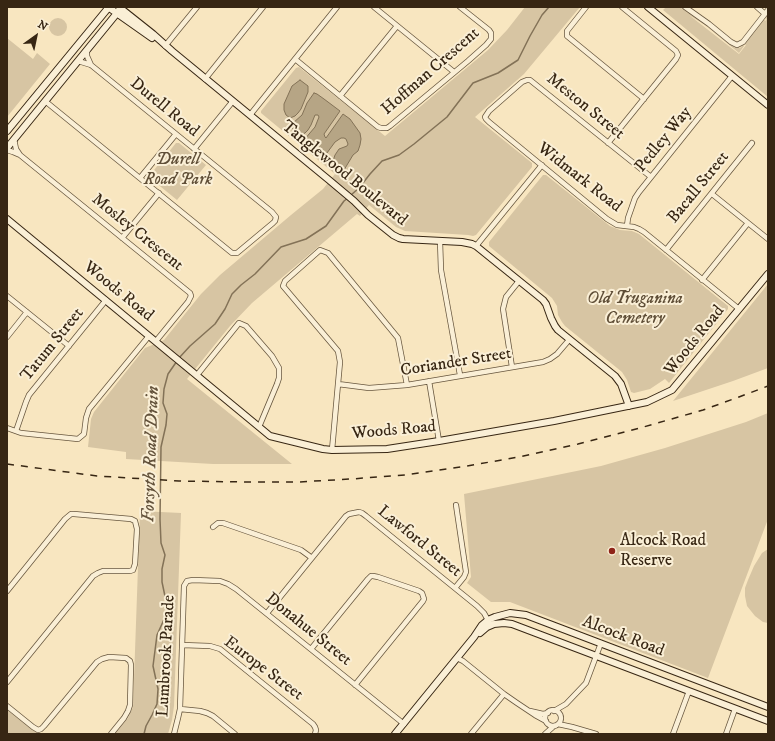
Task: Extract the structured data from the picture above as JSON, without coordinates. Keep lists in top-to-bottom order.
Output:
{
  "streets": {
    "street": [
      "Hoffman Crescent",
      "Meston Street",
      "Durell Road",
      "Pedley Way",
      "Tanglewood Boulevard",
      "Widmark Road",
      "Bacall Street",
      "Mosley Crescent",
      "Woods Road",
      "Tatum Street",
      "Coriander Street",
      "Lawford Street",
      "Donahue Street",
      "Alcock Road",
      "Lumbrook Parade",
      "Europe Street"
    ]
  },
  "crossings": [
    ["Meston Street", "Pedley Way"],
    ["Meston Street", "Widmark Road"],
    ["Pedley Way", "Widmark Road"],
    ["Tanglewood Boulevard", "Woods Road"],
    ["Tanglewood Boulevard", "Coriander Street"],
    ["Widmark Road", "Bacall Street"],
    ["Widmark Road", "Woods Road"],
    ["Mosley Crescent", "Woods Road"],
    ["Woods Road", "Tatum Street"],
    ["Lawford Street", "Donahue Street"],
    ["Lawford Street", "Alcock Road"],
    ["Donahue Street", "Alcock Road"],
    ["Donahue Street", "Lumbrook Parade"],
    ["Lumbrook Parade", "Europe Street"]
  ],
  "water": ["Forsyth Road Drain"],
  "parks": ["Durell Road Park", "Old Truganina Cemetery"],
  "places": ["Alcock Road Reserve"],
  "north": "top right"
}
